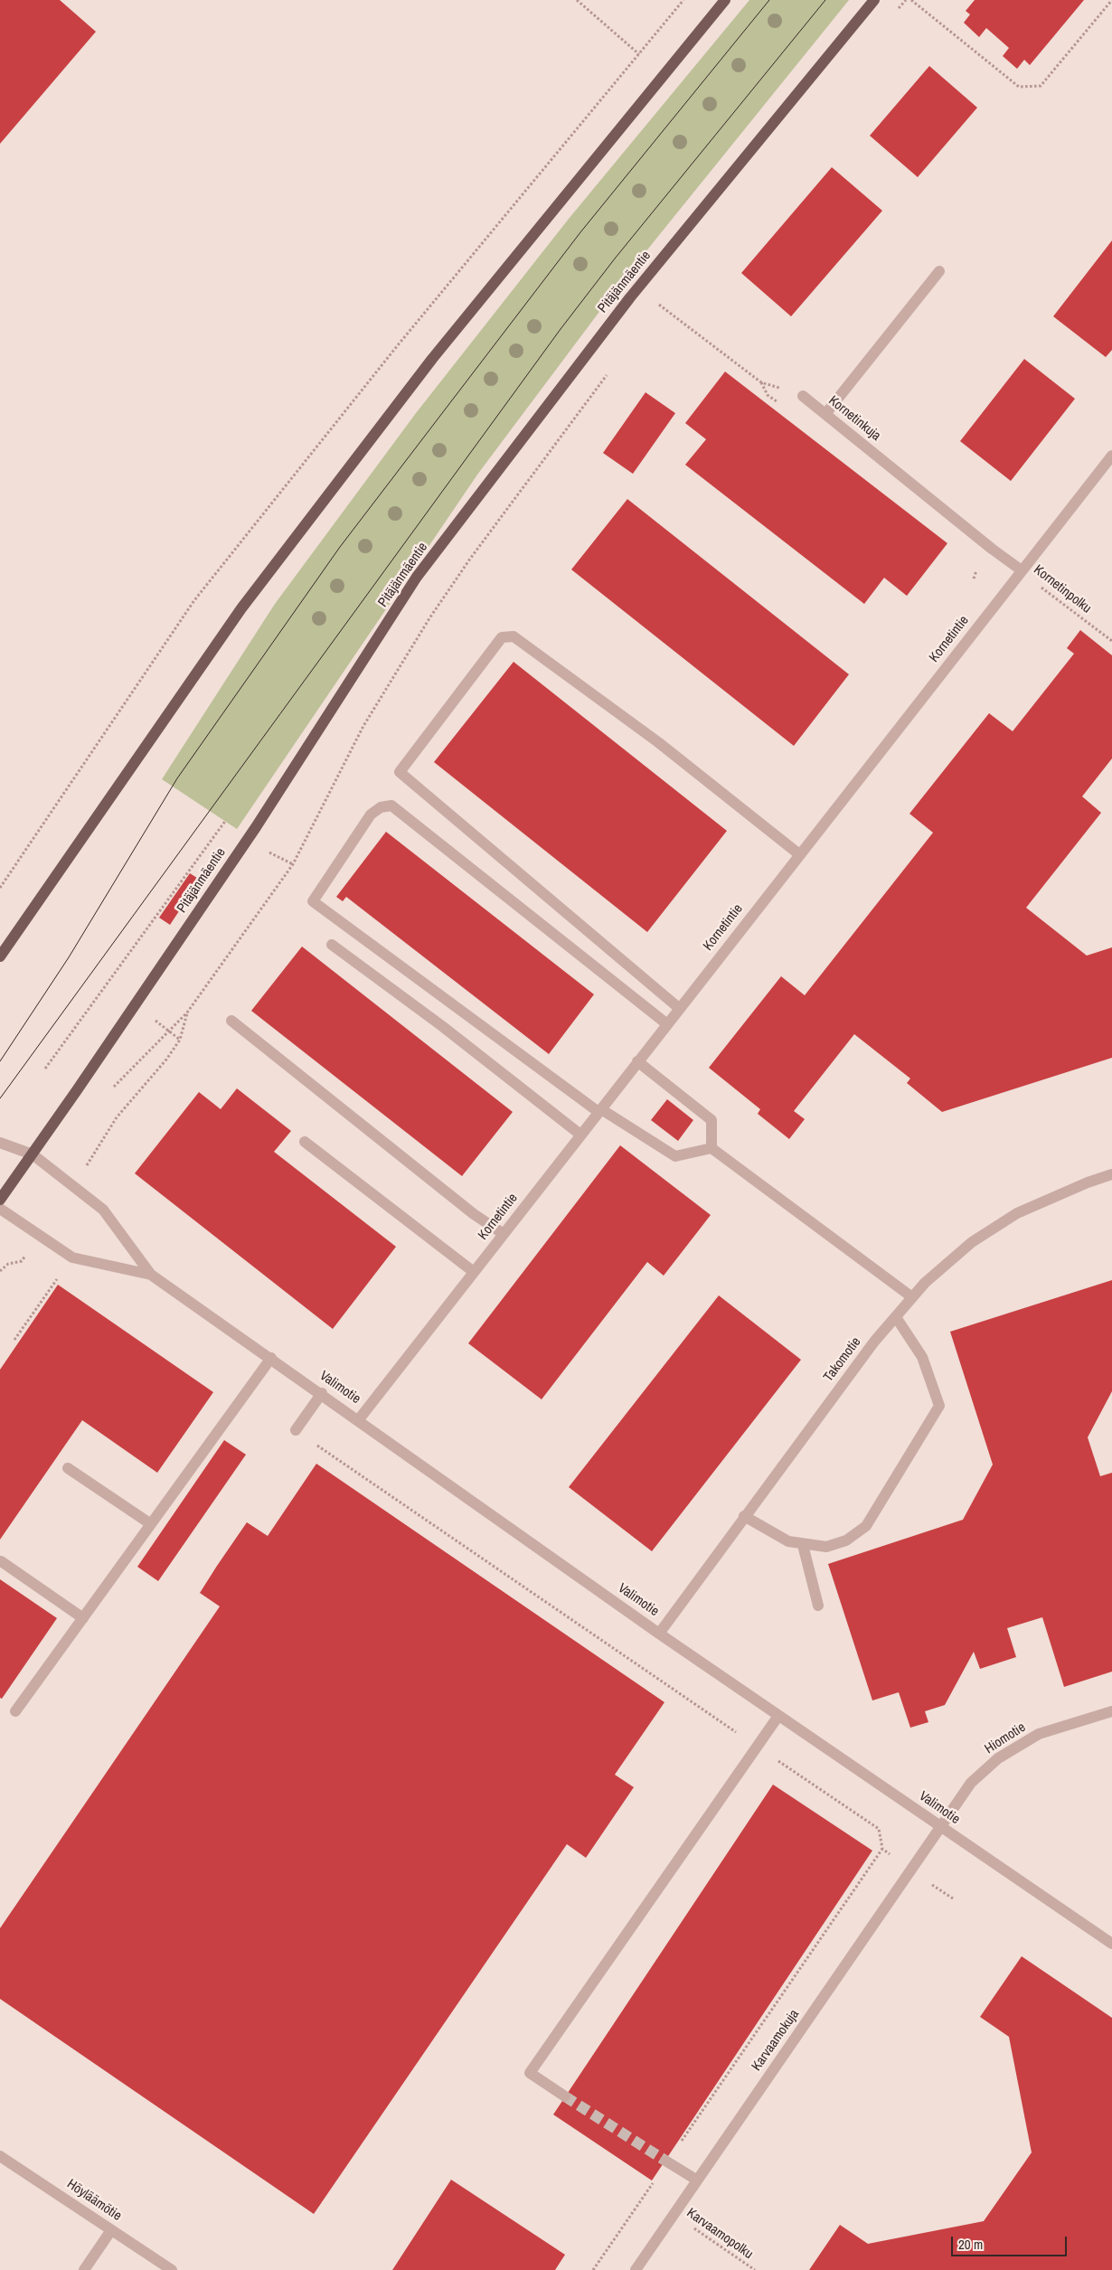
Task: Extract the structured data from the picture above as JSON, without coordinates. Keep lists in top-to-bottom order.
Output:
{
  "streets": {
    "main road": ["Pitäjänmäentie"],
    "street": [
      "Kornetinkuja",
      "Kornetintie",
      "Takomotie",
      "Valimotie",
      "Hiomotie",
      "Karvaamokuja",
      "Höyläämötie"
    ],
    "path": ["Kornetinpolku", "Karvaamopolku"]
  },
  "crossings": [
    ["Pitäjänmäentie", "Valimotie"],
    ["Kornetinkuja", "Kornetinpolku"],
    ["Kornetinkuja", "Kornetintie"],
    ["Kornetinpolku", "Kornetintie"],
    ["Kornetintie", "Valimotie"],
    ["Takomotie", "Valimotie"],
    ["Valimotie", "Hiomotie"],
    ["Valimotie", "Karvaamokuja"],
    ["Hiomotie", "Karvaamokuja"],
    ["Karvaamokuja", "Karvaamopolku"]
  ],
  "scale_bar": "20 m"
}
